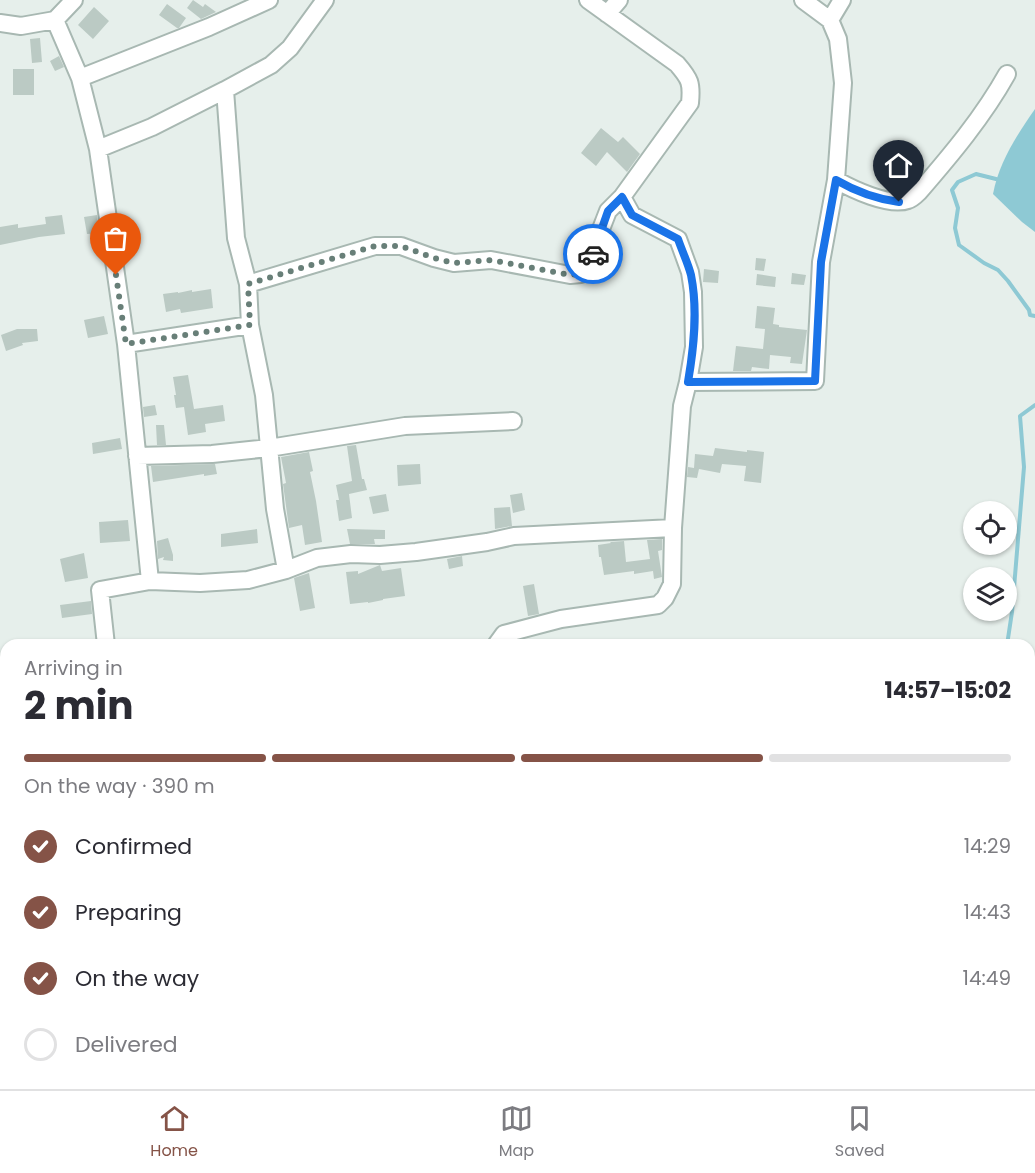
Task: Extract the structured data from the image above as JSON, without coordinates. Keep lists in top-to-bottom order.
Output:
{
  "page": {
    "heading": ["2 min", "Arriving in", "14:57–15:02"],
    "bar": "On the way · 390 m",
    "list": [
      ["Confirmed", "14:29"],
      ["Preparing", "14:43"],
      ["On the way", "14:49"],
      "Delivered"
    ],
    "tabs": ["Home", "Map", "Saved"]
  }
}
